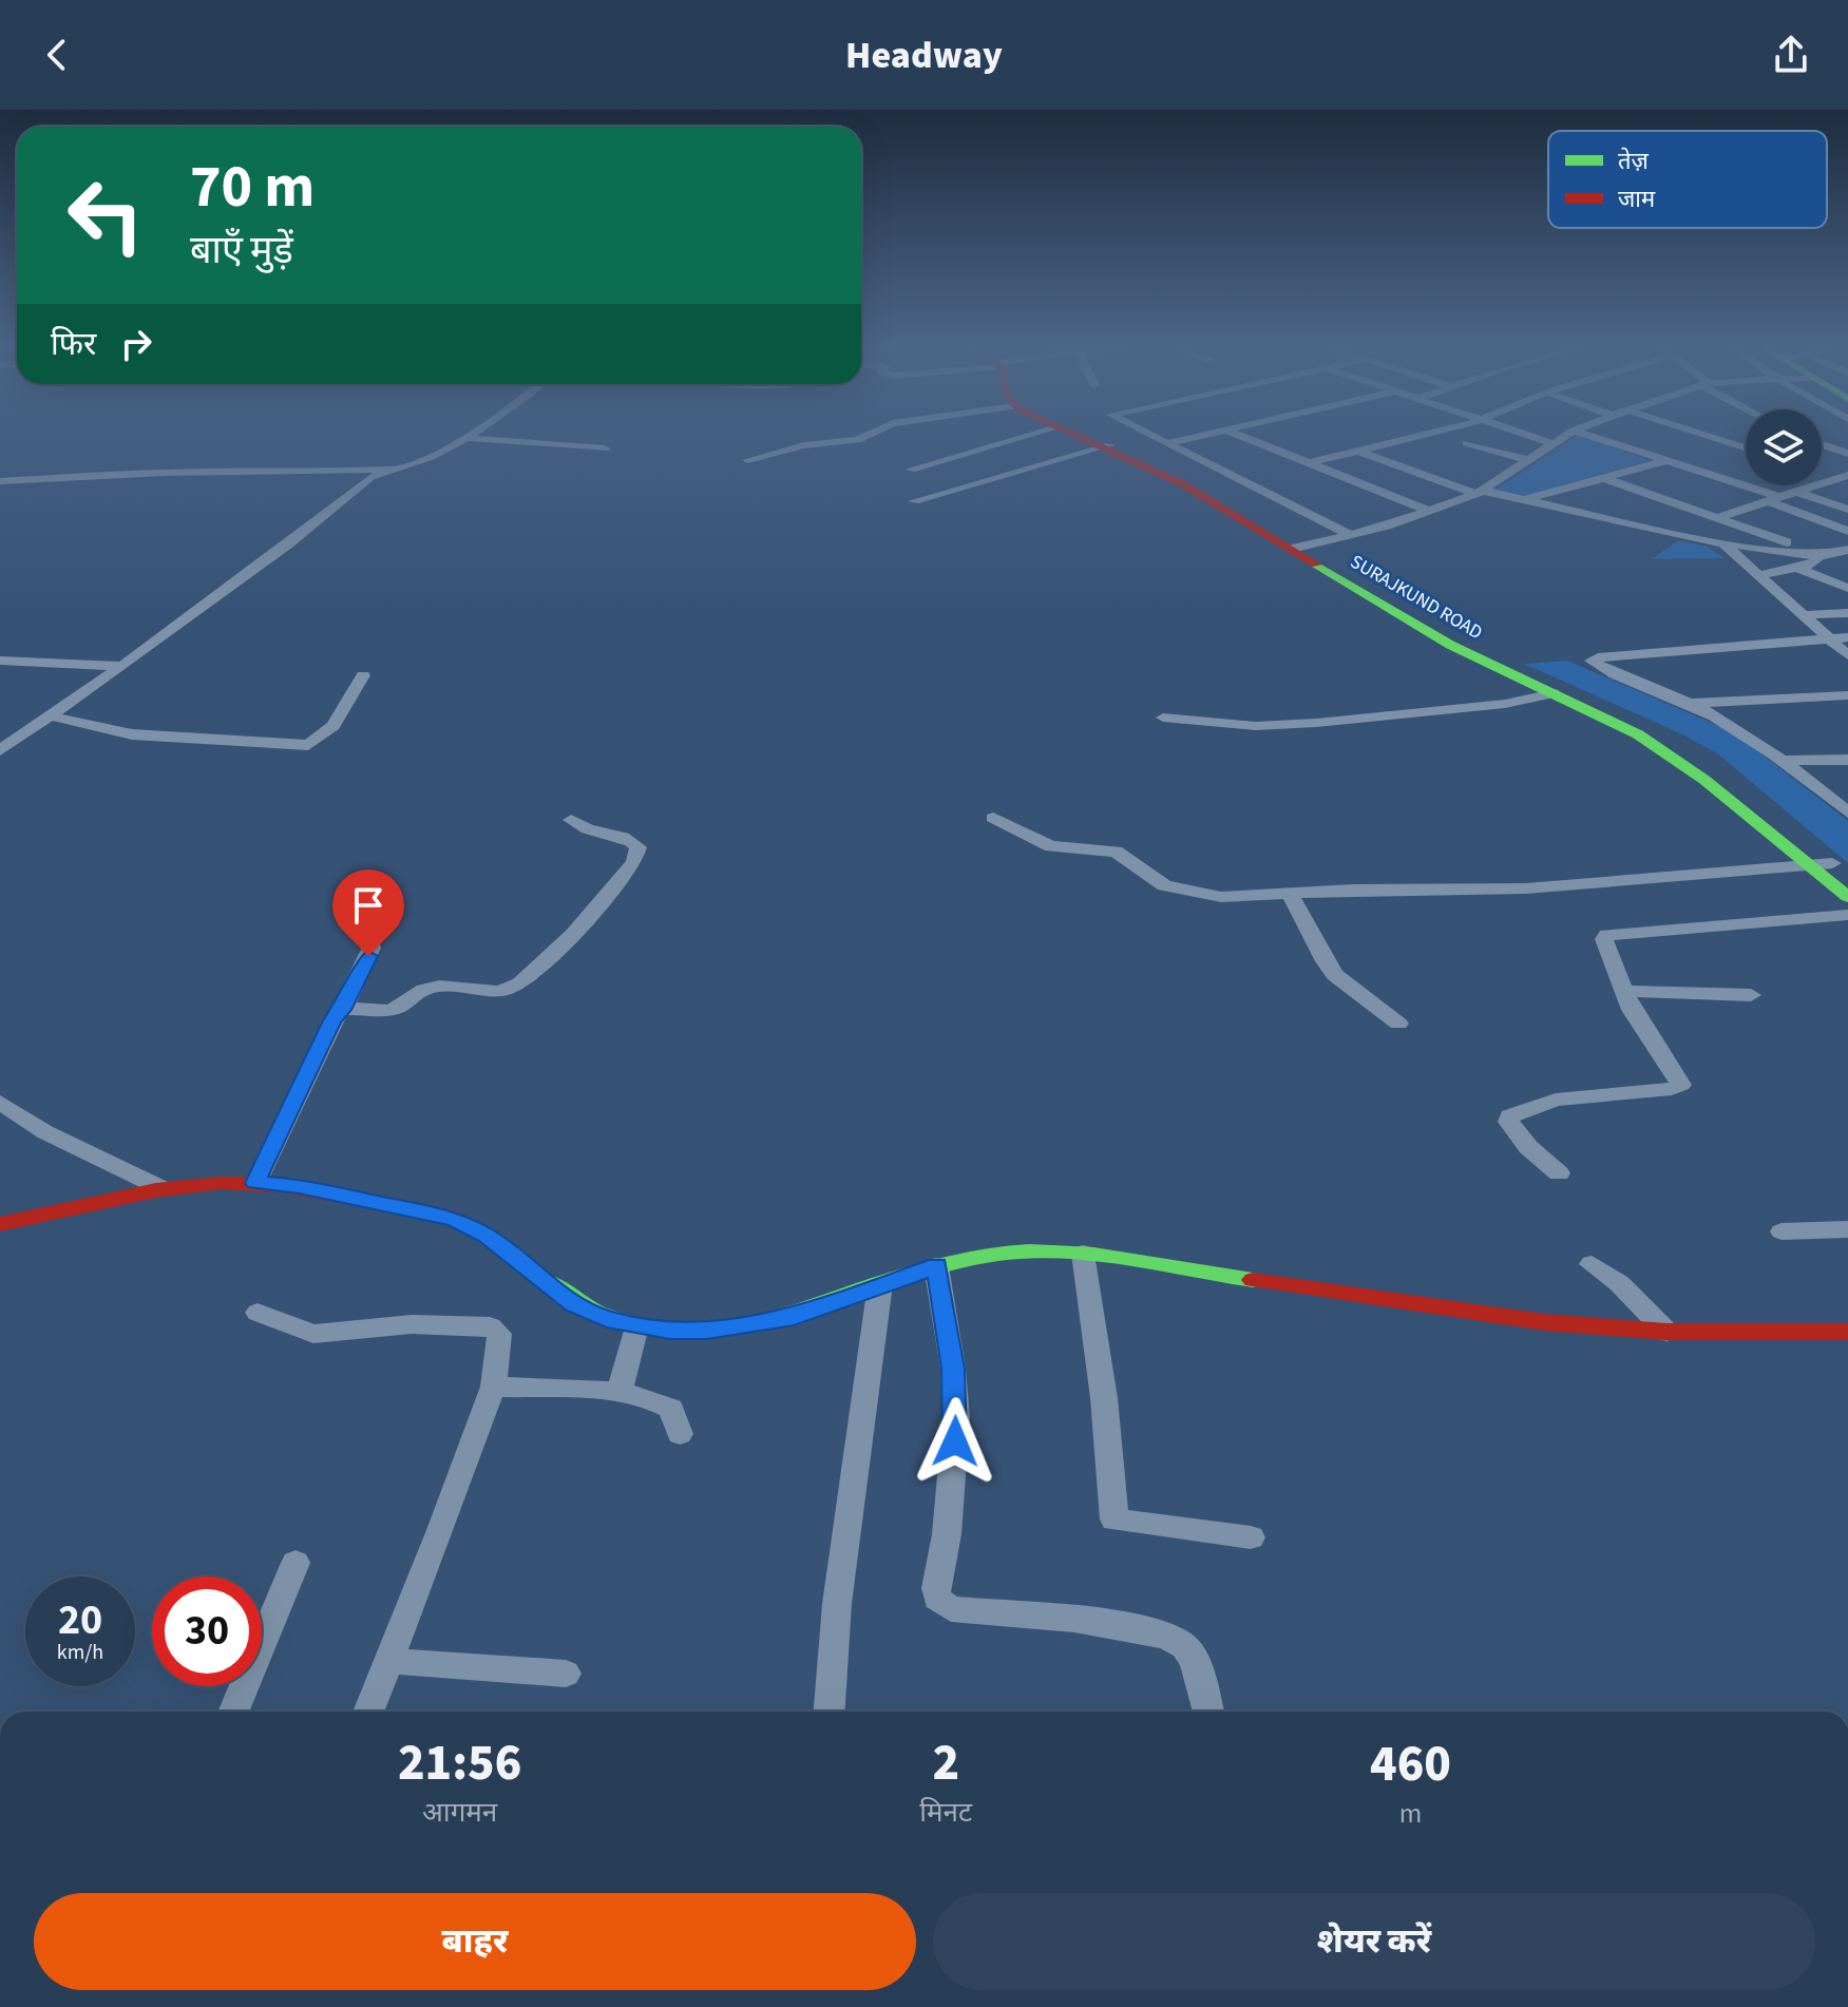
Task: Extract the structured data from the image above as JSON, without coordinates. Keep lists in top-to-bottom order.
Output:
{
  "streets": {
    "main road": ["SURAJKUND ROAD"]
  },
  "legend": ["तेज़", "जाम"],
  "page": {
    "header": "Headway",
    "turn": ["70 m", "बाएँ मुड़ें"],
    "then": "फिर",
    "speed": "20 km/h",
    "limit": "30",
    "eta": [
      "21:56",
      "आगमन",
      "2",
      "मिनट",
      "460",
      "m"
    ],
    "buttons": ["बाहर", "शेयर करें"]
  }
}
